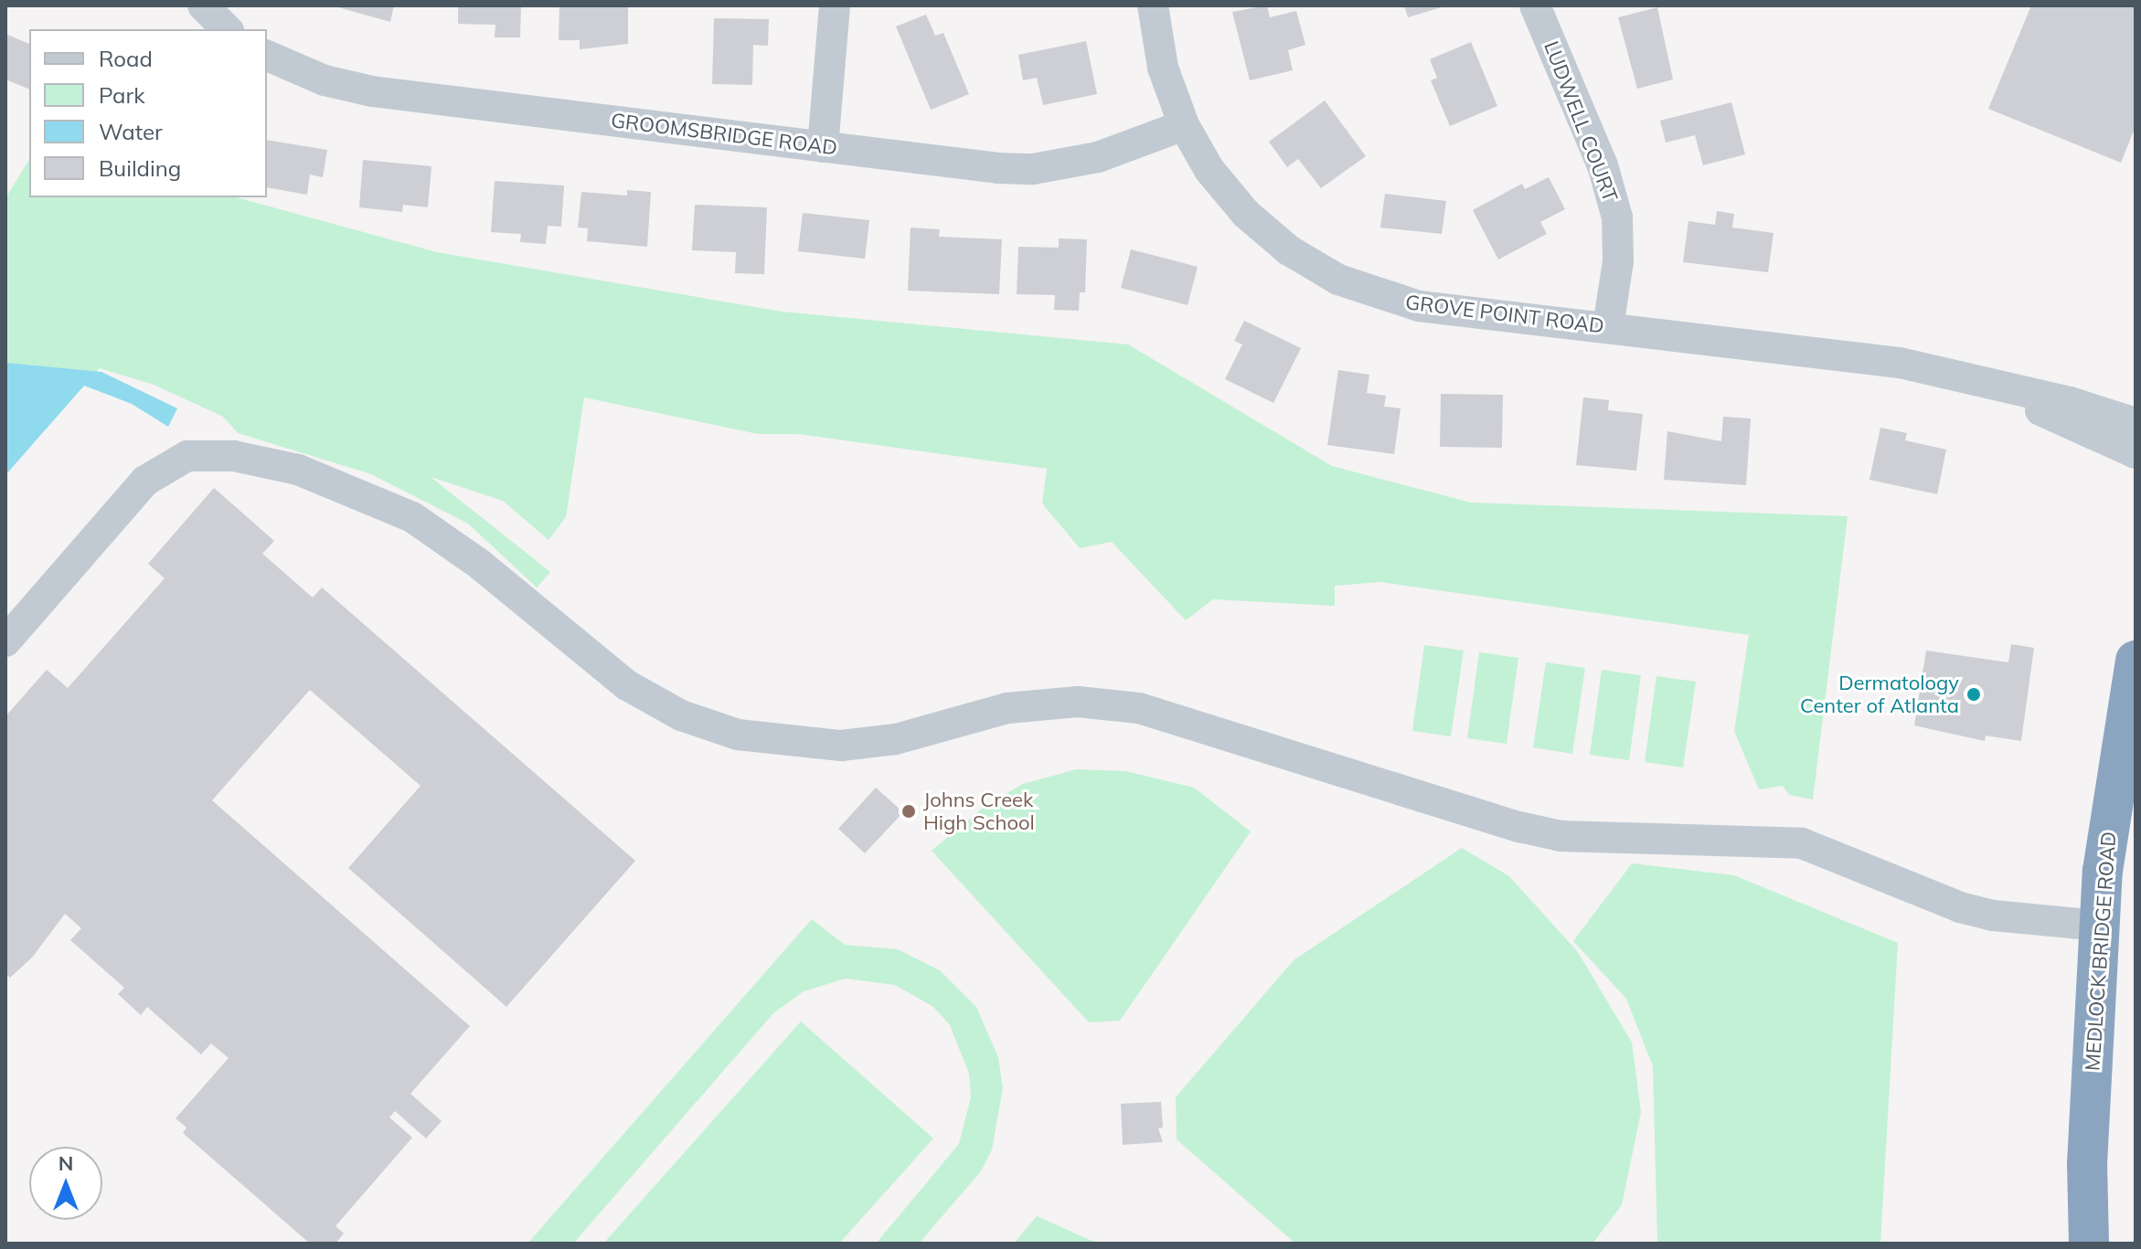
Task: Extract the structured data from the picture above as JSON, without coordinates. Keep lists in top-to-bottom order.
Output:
{
  "streets": {
    "highway": ["MEDLOCK BRIDGE ROAD"],
    "street": ["LUDWELL COURT", "GROOMSBRIDGE ROAD", "GROVE POINT ROAD"]
  },
  "crossings": [
    ["LUDWELL COURT", "GROVE POINT ROAD"],
    ["GROOMSBRIDGE ROAD", "GROVE POINT ROAD"]
  ],
  "places": ["Dermatology Center of Atlanta", "Johns Creek High School"],
  "legend": [
    "Road",
    "Park",
    "Water",
    "Building"
  ],
  "north": "top"
}
